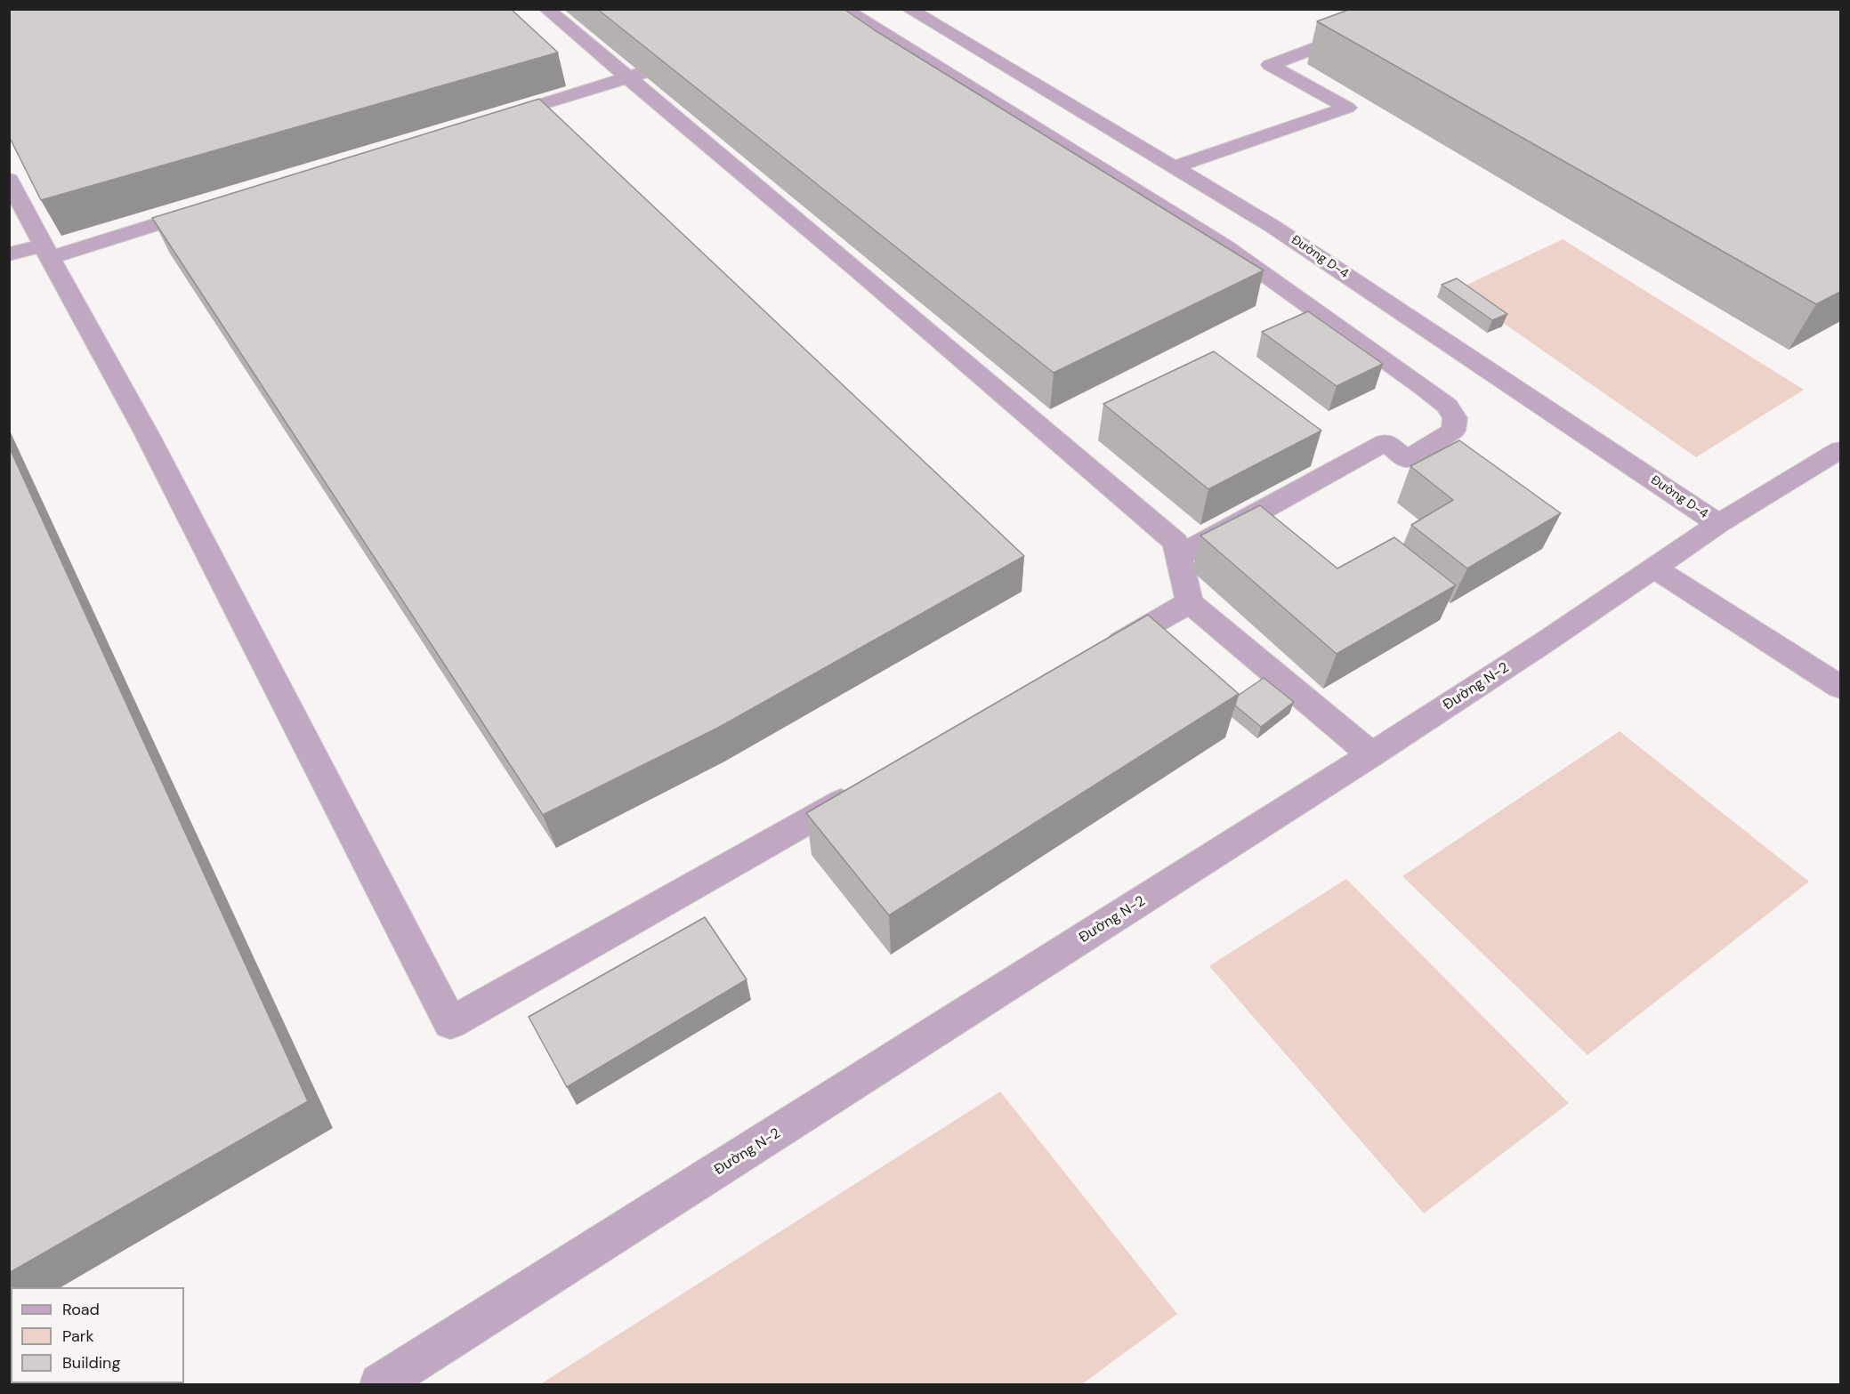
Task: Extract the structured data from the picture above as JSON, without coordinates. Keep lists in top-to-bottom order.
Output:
{
  "streets": {
    "street": ["Đường D-4", "Đường N-2"]
  },
  "crossings": [
    ["Đường D-4", "Đường N-2"]
  ],
  "legend": ["Road", "Park", "Building"]
}
